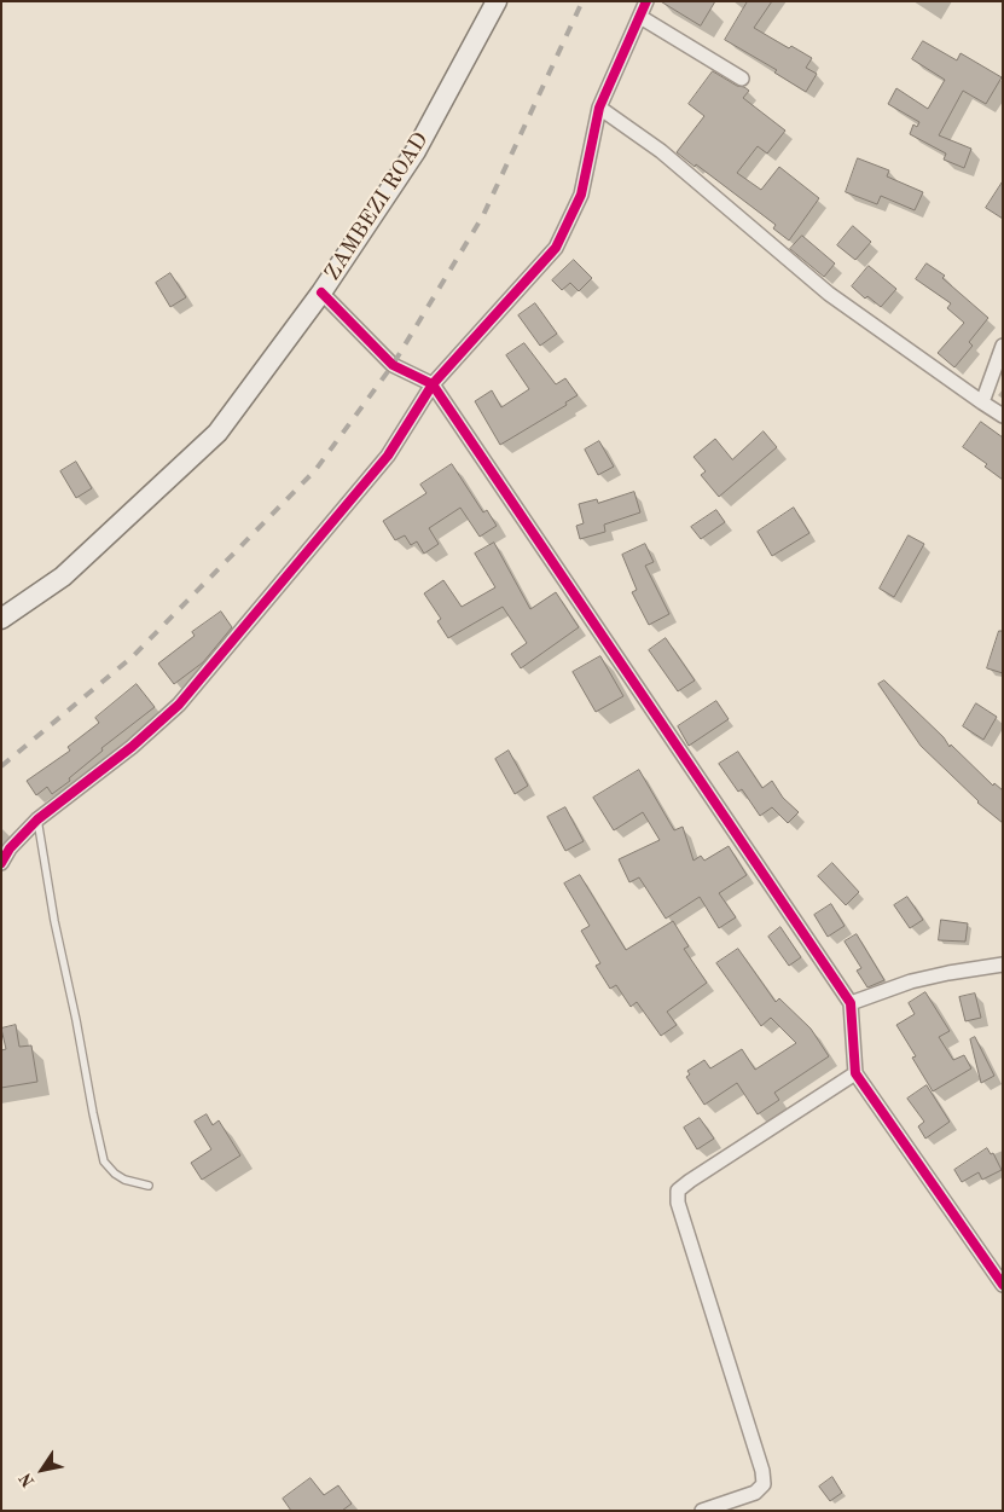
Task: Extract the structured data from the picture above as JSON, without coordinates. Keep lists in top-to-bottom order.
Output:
{
  "streets": {
    "main road": ["ZAMBEZI ROAD"]
  },
  "north": "bottom left"
}
